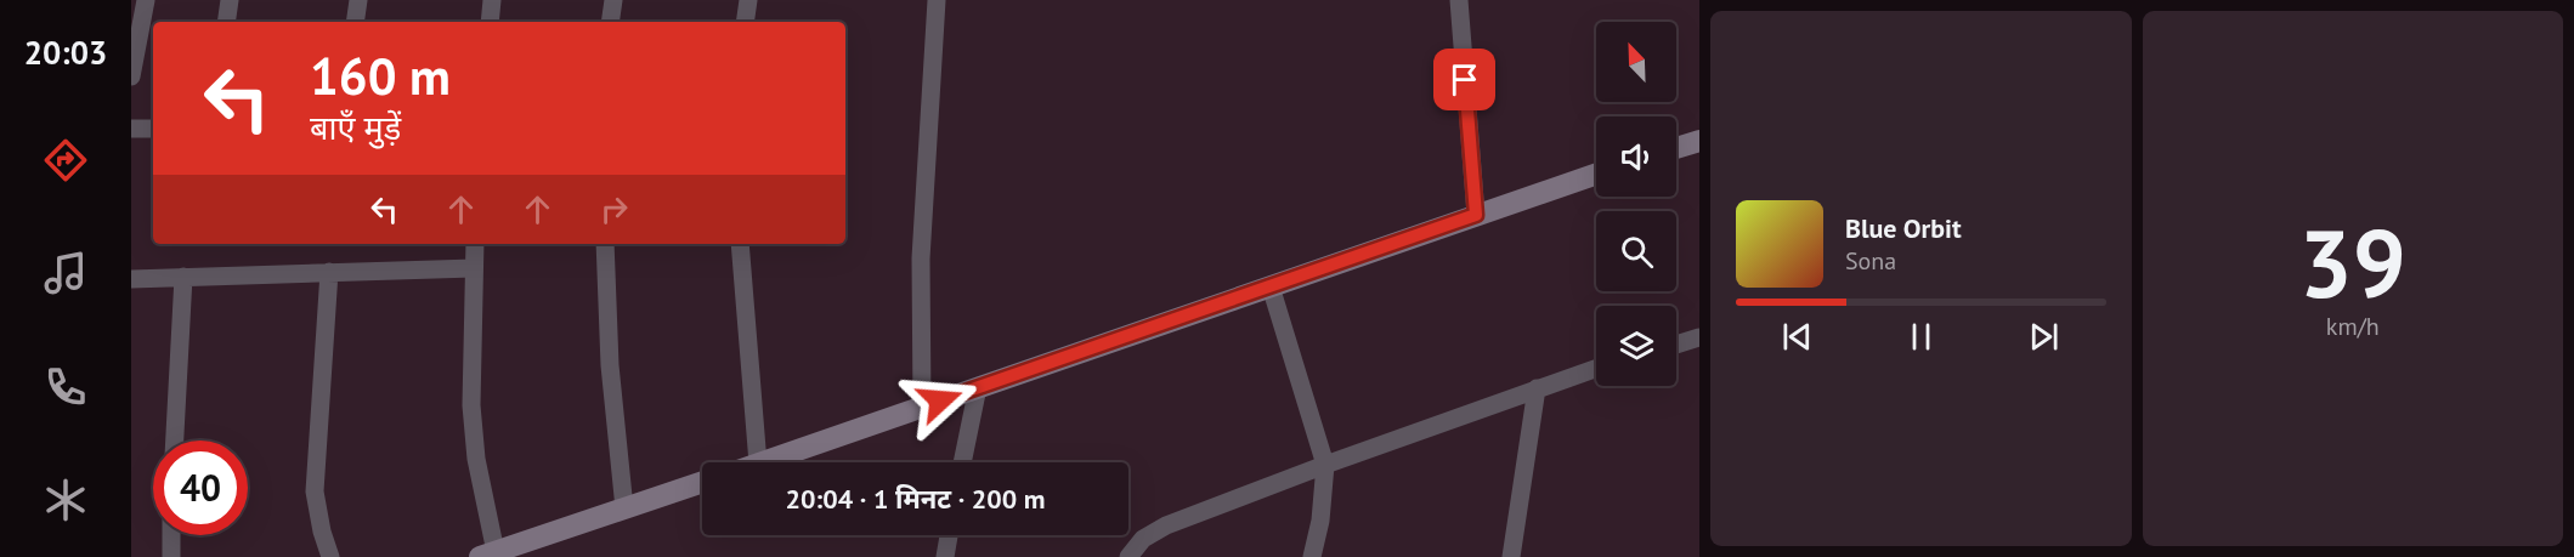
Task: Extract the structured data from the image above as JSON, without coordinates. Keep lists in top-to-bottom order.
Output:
{
  "north": "top left",
  "page": {
    "tabs": "20:03",
    "tile": ["39", "km/h"],
    "turn": ["160 m", "बाएँ मुड़ें"],
    "song": ["Blue Orbit", "Sona"],
    "limit": "40",
    "trip": "20:04 · 1 मिनट · 200 m"
  }
}
